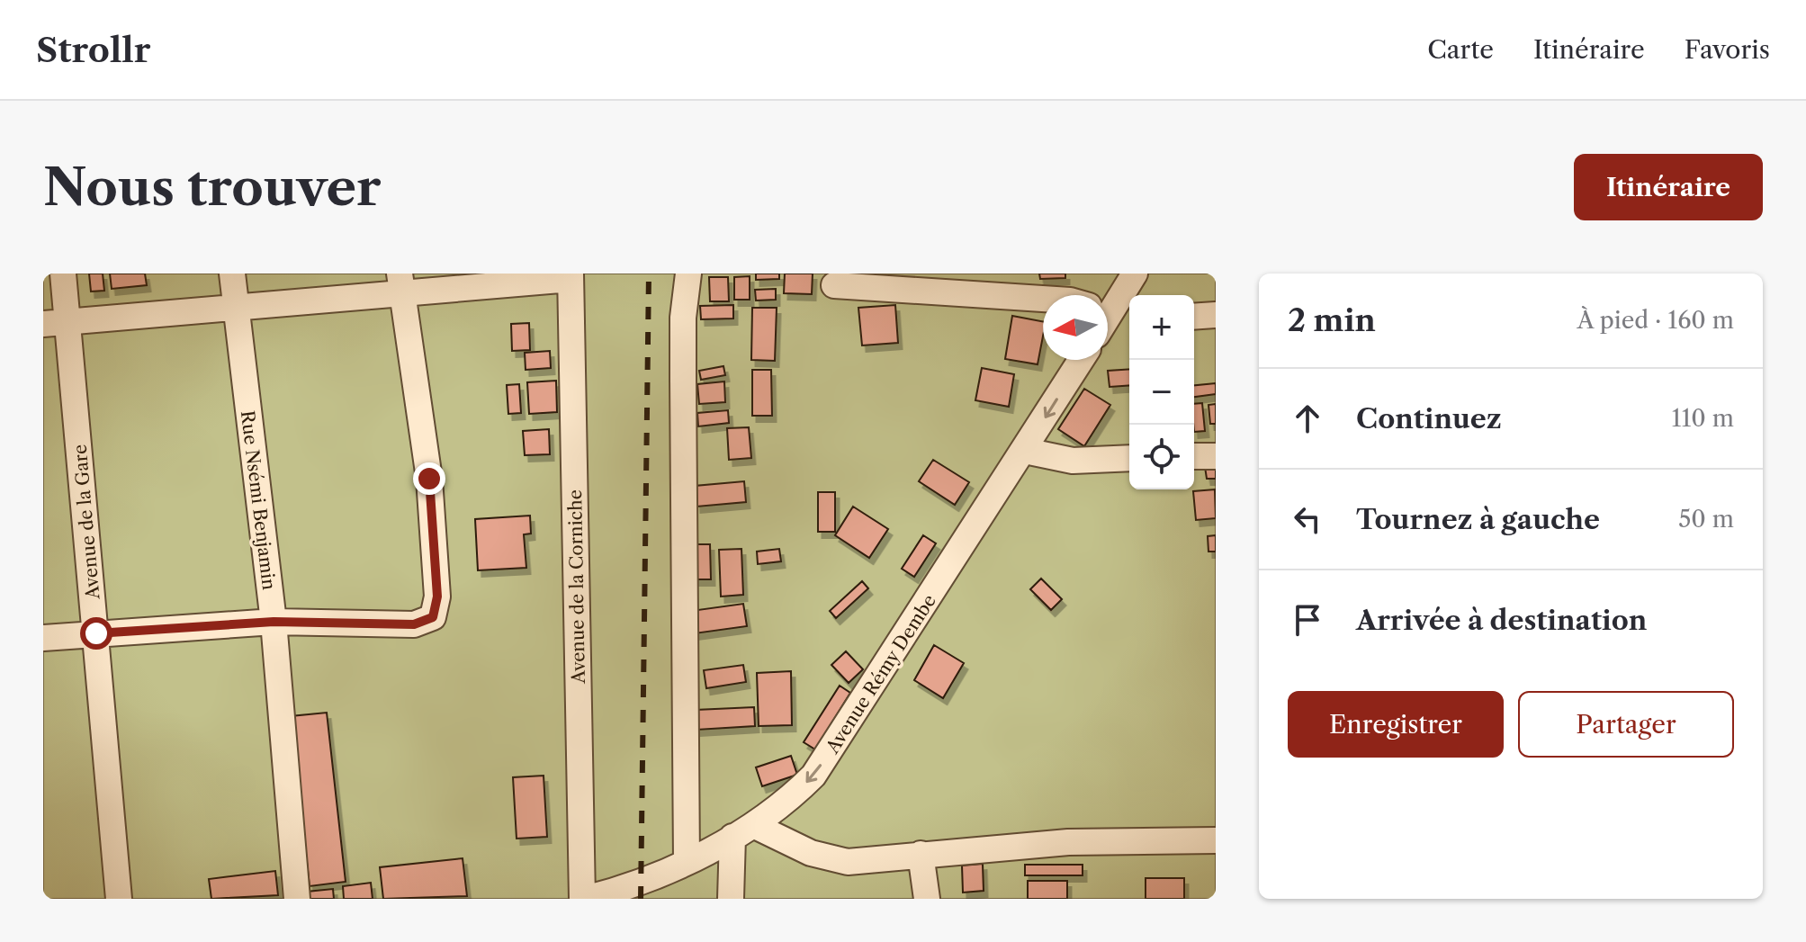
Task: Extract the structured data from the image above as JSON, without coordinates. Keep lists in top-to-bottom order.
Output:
{
  "streets": {
    "street": [
      "Rue Nsémi Benjamin",
      "Avenue de la Gare",
      "Avenue de la Corniche",
      "Avenue Rémy Dembe"
    ]
  },
  "crossings": [
    ["Avenue de la Corniche", "Avenue Rémy Dembe"]
  ],
  "one_way": ["Avenue Rémy Dembe"],
  "north": "left",
  "page": {
    "header": "Strollr",
    "nav": ["Carte", "Itinéraire", "Favoris"],
    "buttons": [
      "Itinéraire",
      ["Enregistrer", "Partager"]
    ],
    "title": "Nous trouver",
    "heading": ["2 min", "À pied · 160 m"],
    "map_buttons": ["+", "−"],
    "list": [
      ["Continuez", "110 m"],
      ["Tournez à gauche", "50 m"],
      "Arrivée à destination"
    ]
  }
}
